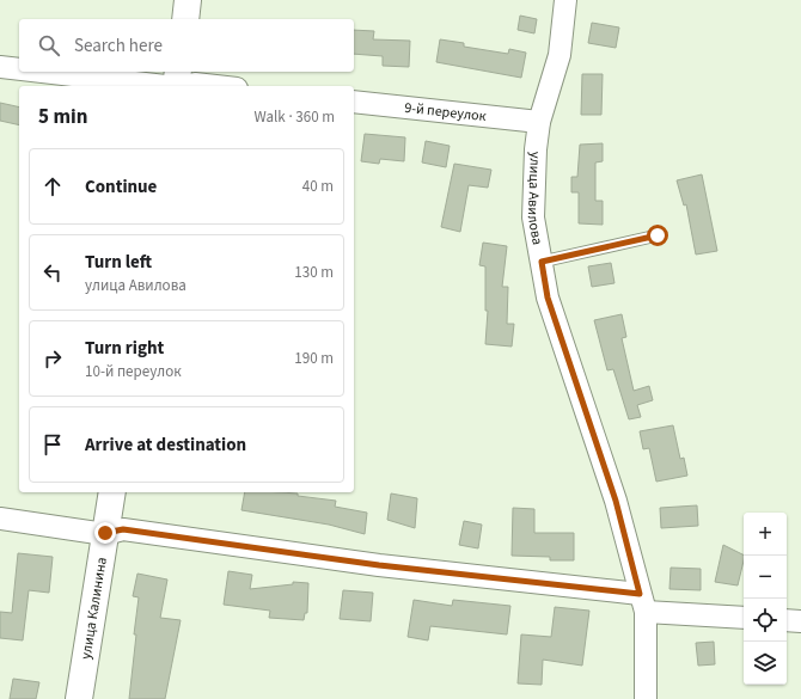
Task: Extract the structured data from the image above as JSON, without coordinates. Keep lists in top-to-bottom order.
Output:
{
  "streets": {
    "main road": ["улица Калинина"],
    "street": ["9-й переулок", "улица Авилова"]
  },
  "crossings": [
    ["9-й переулок", "улица Авилова"]
  ],
  "page": {
    "search": "Search here",
    "heading": ["5 min", "Walk · 360 m"],
    "list": [
      ["Continue", "40 m"],
      ["Turn left", "улица Авилова", "130 m"],
      ["Turn right", "10-й переулок", "190 m"],
      "Arrive at destination"
    ],
    "map_buttons": ["+", "−"]
  }
}
